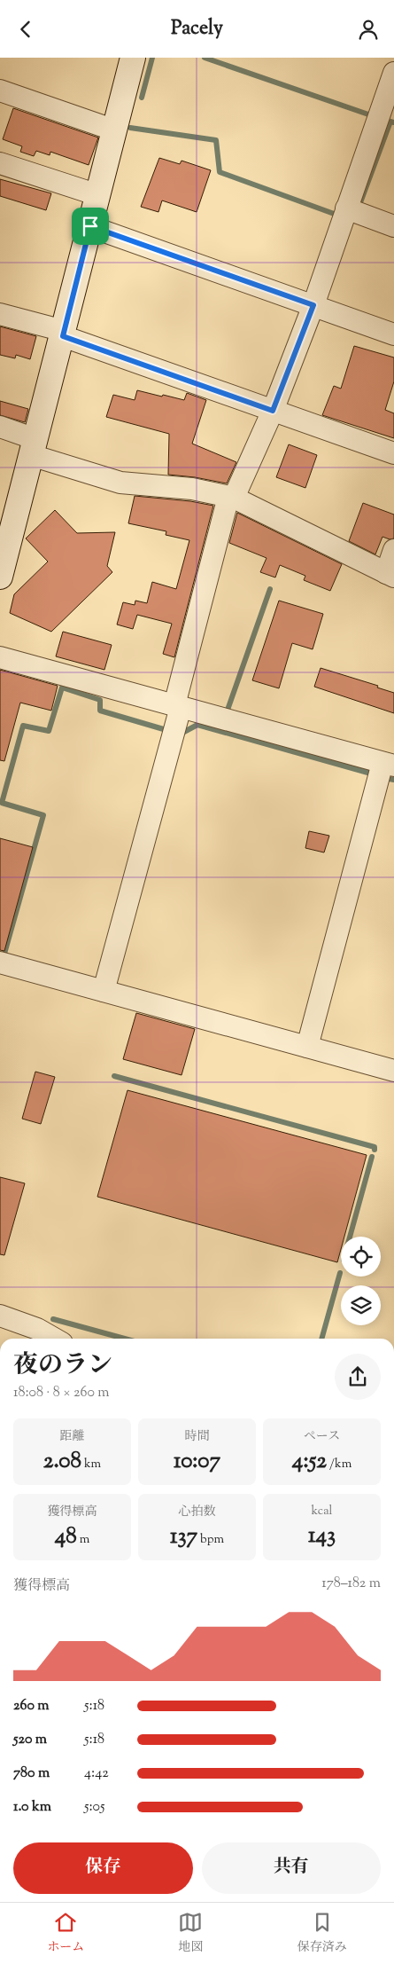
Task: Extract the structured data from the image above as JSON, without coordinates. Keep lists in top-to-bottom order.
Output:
{
  "page": {
    "header": "Pacely",
    "heading": ["夜のラン", "18:08 · 8 × 260 m"],
    "stats": [
      ["距離", "2.08 km"],
      ["時間", "10:07"],
      ["ペース", "4:52 /km"],
      ["獲得標高", "48 m"],
      ["心拍数", "137 bpm"],
      ["kcal", "143"]
    ],
    "chart": ["獲得標高", "178–182 m"],
    "list": [
      {
        "name": "260 m",
        "note": "5:18"
      },
      {
        "name": "520 m",
        "note": "5:18"
      },
      {
        "name": "780 m",
        "note": "4:42"
      },
      {
        "name": "1.0 km",
        "note": "5:05"
      }
    ],
    "buttons": ["保存", "共有"],
    "tabs": ["ホーム", "地図", "保存済み"]
  }
}
